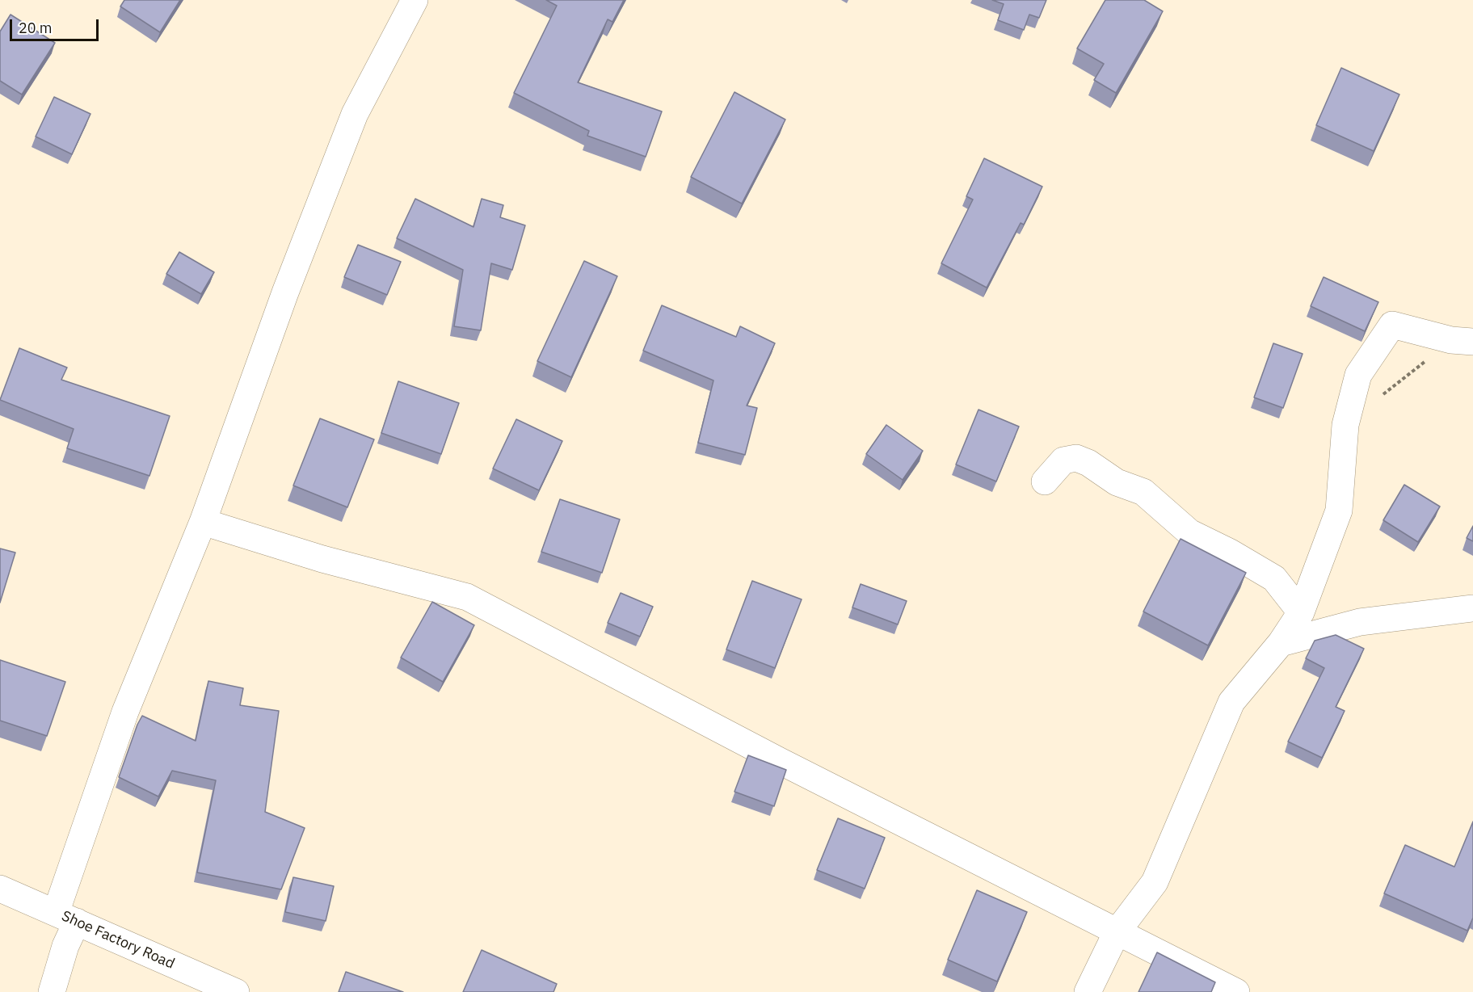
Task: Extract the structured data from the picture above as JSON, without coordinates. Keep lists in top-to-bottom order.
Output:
{
  "streets": {
    "street": ["Shoe Factory Road"]
  },
  "scale_bar": "20 m"
}
